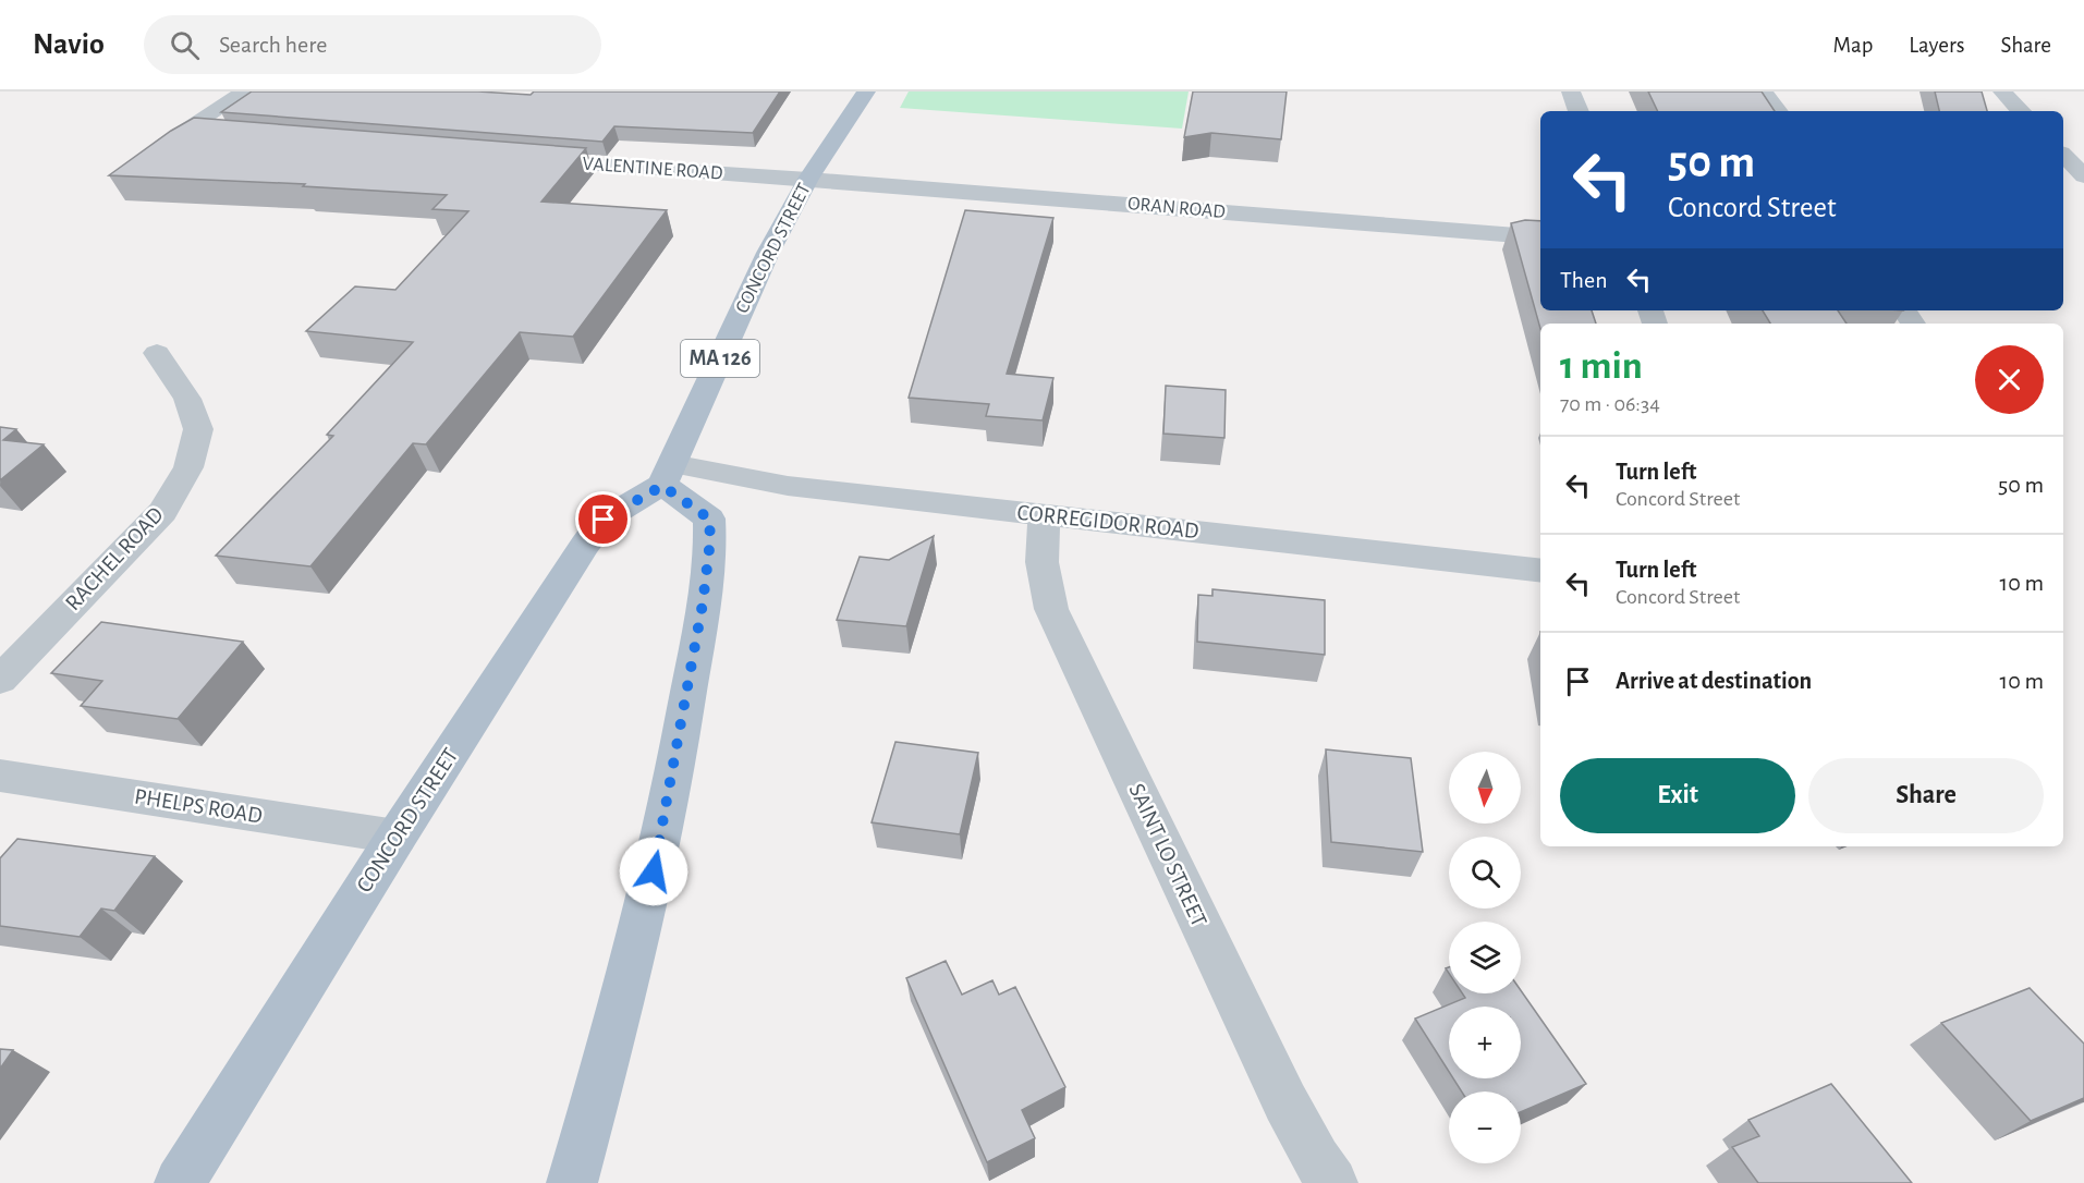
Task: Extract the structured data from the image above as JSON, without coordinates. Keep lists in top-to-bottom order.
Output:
{
  "streets": {
    "main road": ["CONCORD STREET", "MA 126"],
    "street": [
      "VALENTINE ROAD",
      "ORAN ROAD",
      "CORREGIDOR ROAD",
      "RACHEL ROAD",
      "PHELPS ROAD",
      "SAINT LO STREET"
    ]
  },
  "crossings": [
    ["VALENTINE ROAD", "ORAN ROAD"],
    ["VALENTINE ROAD", "CONCORD STREET"],
    ["ORAN ROAD", "CONCORD STREET"],
    ["CONCORD STREET", "CORREGIDOR ROAD"],
    ["CONCORD STREET", "PHELPS ROAD"],
    ["CORREGIDOR ROAD", "SAINT LO STREET"]
  ],
  "north": "bottom",
  "page": {
    "header": "Navio",
    "search": "Search here",
    "nav": ["Map", "Layers", "Share"],
    "turn": ["50 m", "Concord Street"],
    "then": "Then",
    "heading": ["1 min", "70 m · 06:34"],
    "list": [
      {
        "name": "Turn left",
        "note": "Concord Street",
        "value": "50 m"
      },
      {
        "name": "Turn left",
        "note": "Concord Street",
        "value": "10 m"
      },
      {
        "name": "Arrive at destination",
        "value": "10 m"
      }
    ],
    "buttons": ["Exit", "Share"],
    "map_buttons": ["+", "−"]
  }
}
